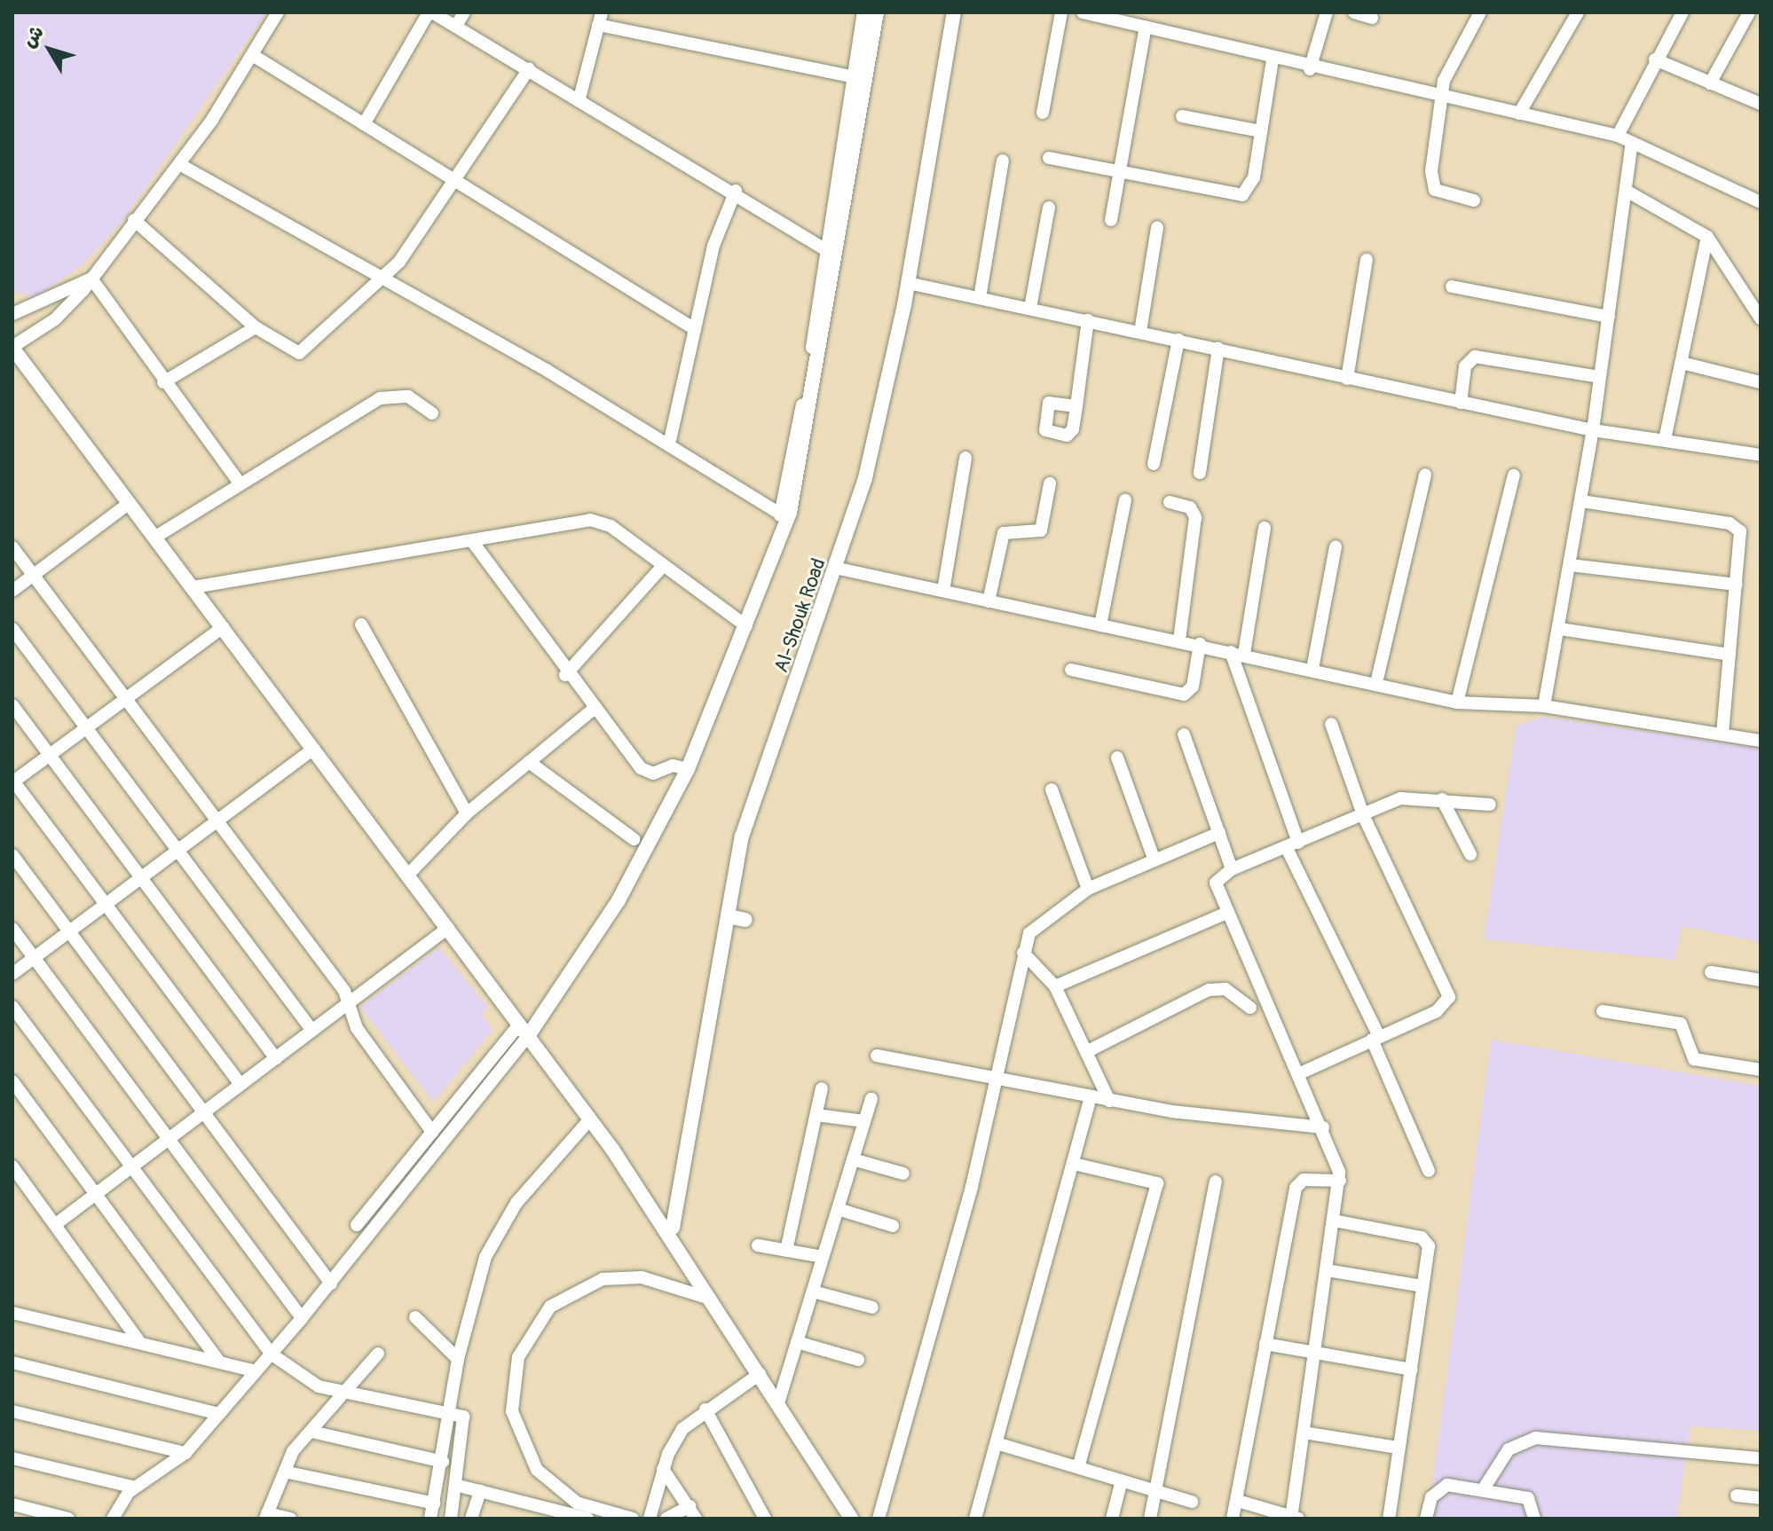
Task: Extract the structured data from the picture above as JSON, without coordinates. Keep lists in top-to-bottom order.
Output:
{
  "streets": {
    "main road": ["Al-Shouk Road"]
  },
  "north": "top left"
}
